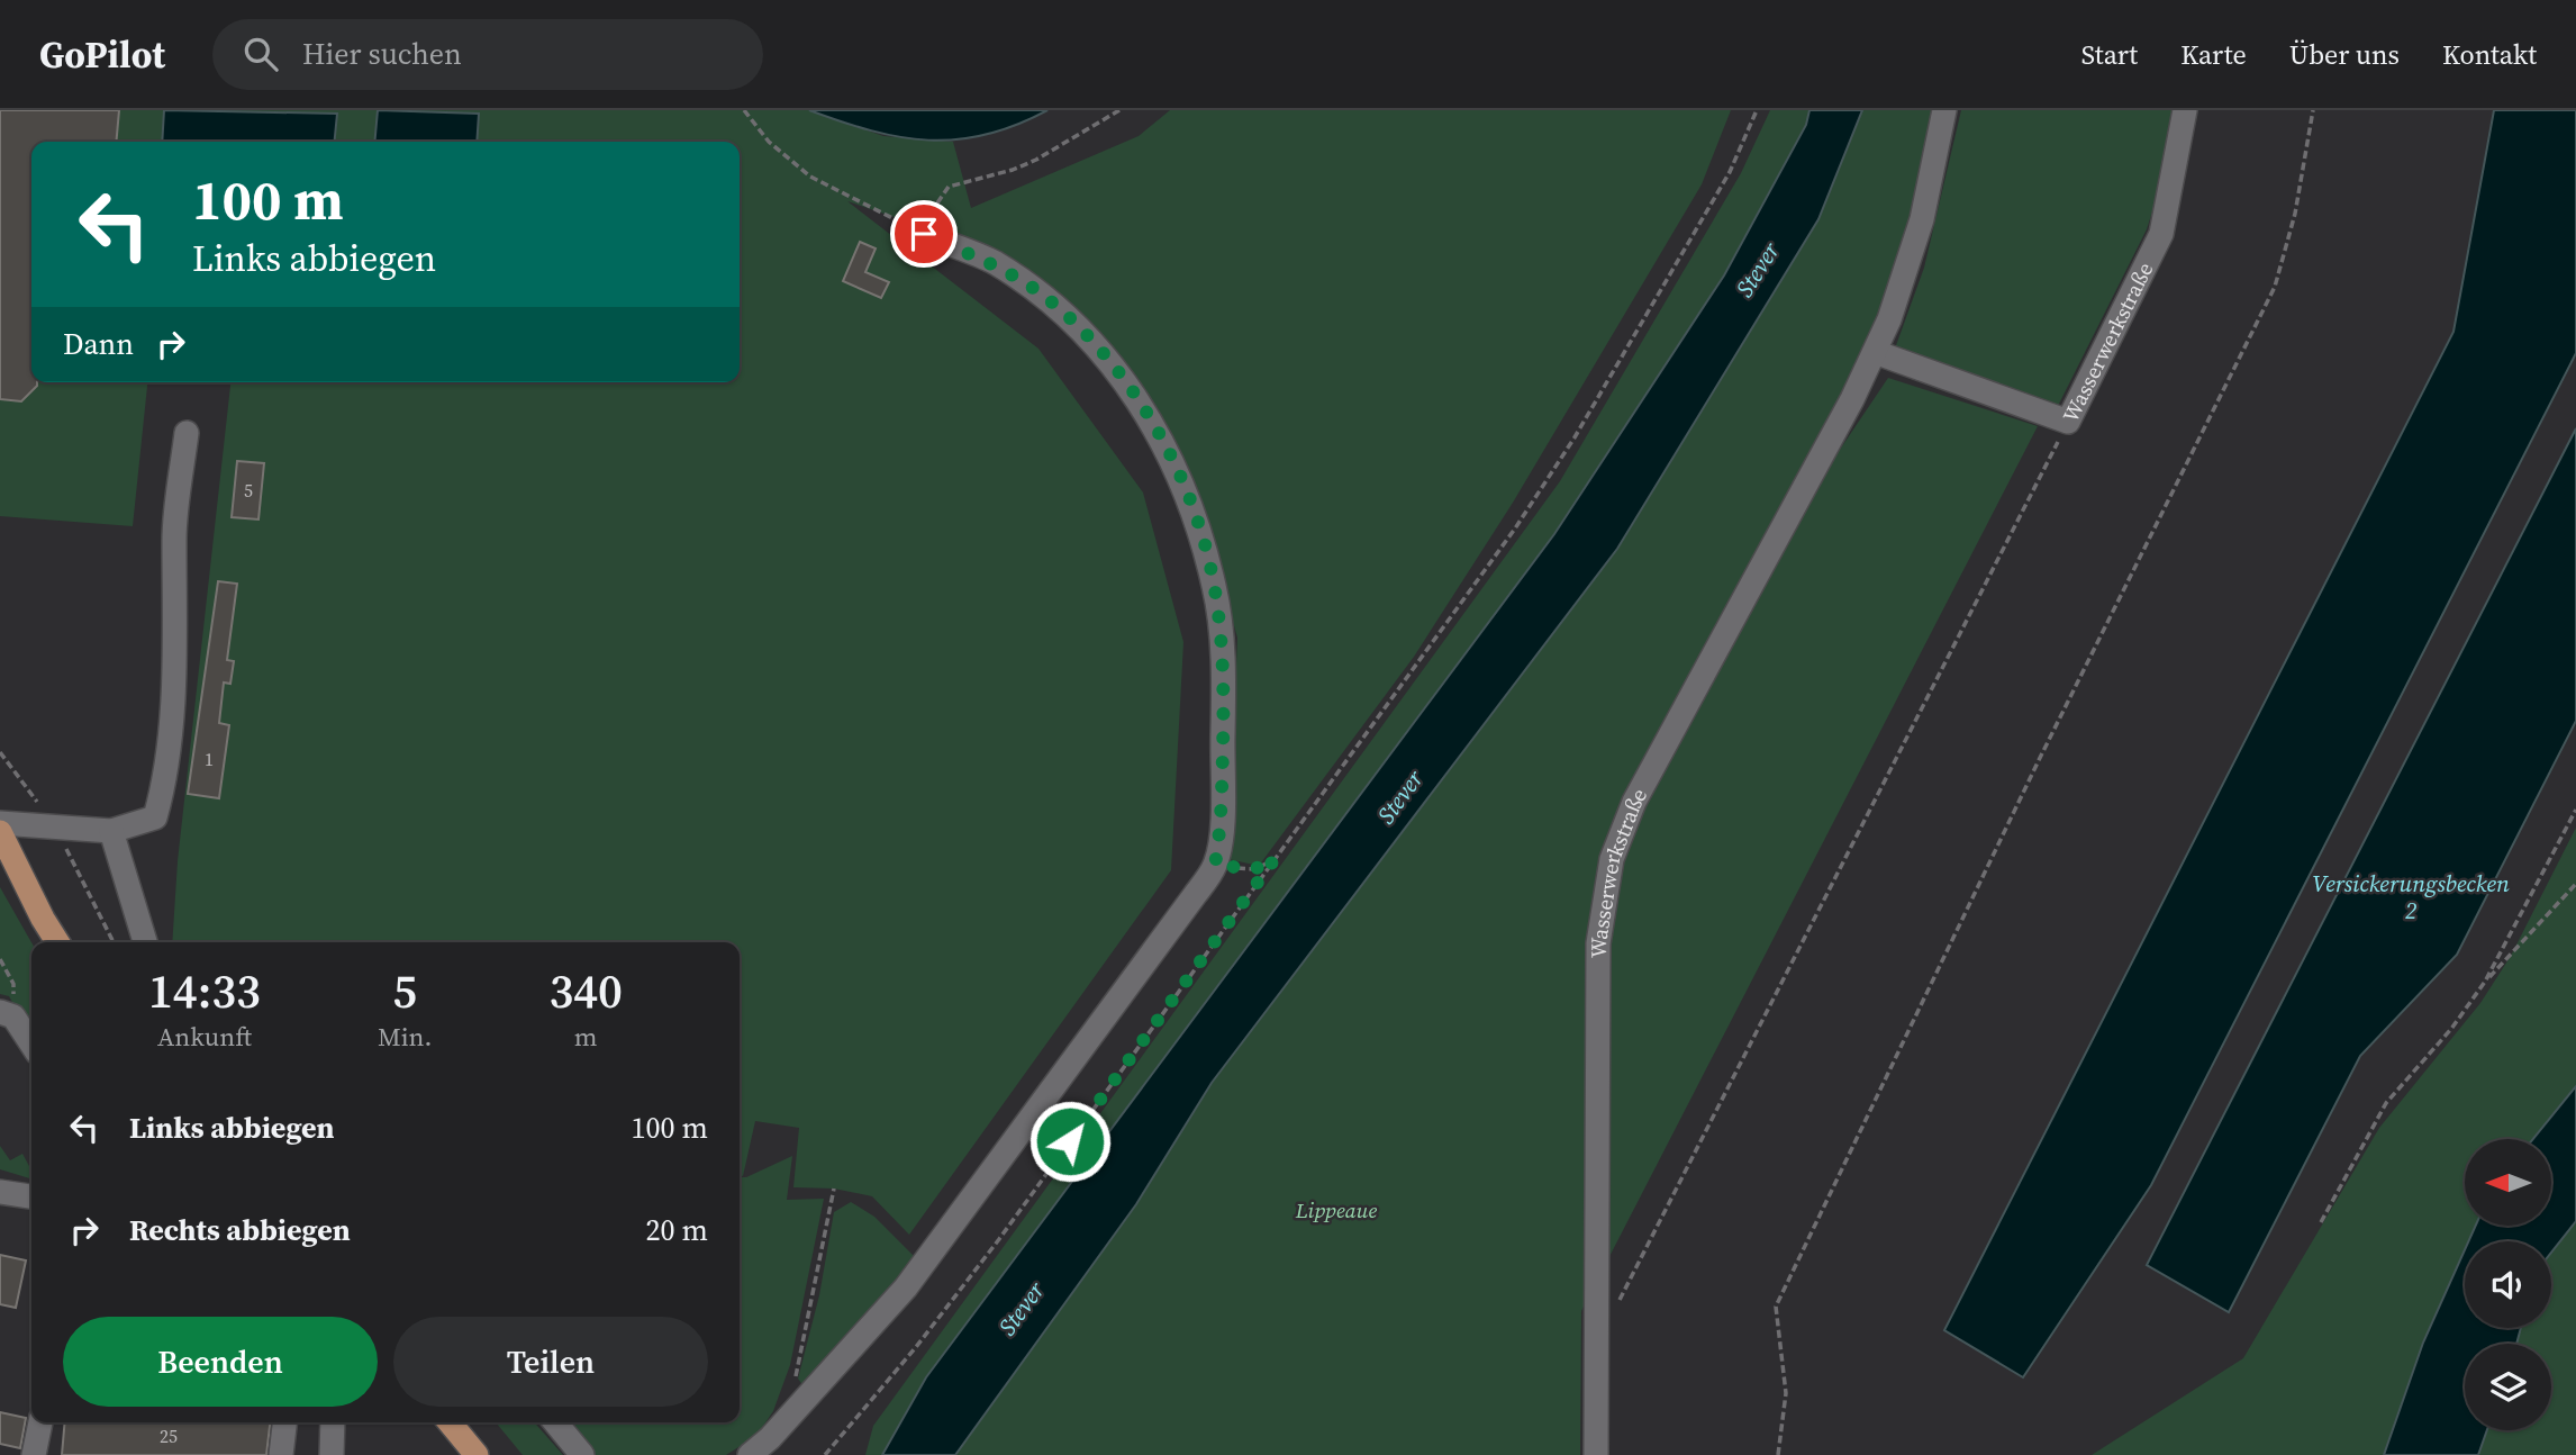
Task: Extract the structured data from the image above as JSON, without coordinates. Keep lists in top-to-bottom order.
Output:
{
  "streets": {
    "street": ["Wasserwerkstraße"]
  },
  "water": ["Stever", "Versickerungsbecken 2"],
  "parks": ["Lippeaue"],
  "house_numbers": ["5", "1", "25"],
  "north": "left",
  "page": {
    "header": "GoPilot",
    "search": "Hier suchen",
    "nav": [
      "Start",
      "Karte",
      "Über uns",
      "Kontakt"
    ],
    "turn": ["100 m", "Links abbiegen"],
    "then": "Dann",
    "eta": [
      "14:33",
      "Ankunft",
      "5",
      "Min.",
      "340",
      "m"
    ],
    "list": [
      {
        "name": "Links abbiegen",
        "value": "100 m"
      },
      {
        "name": "Rechts abbiegen",
        "value": "20 m"
      }
    ],
    "buttons": ["Beenden", "Teilen"]
  }
}
